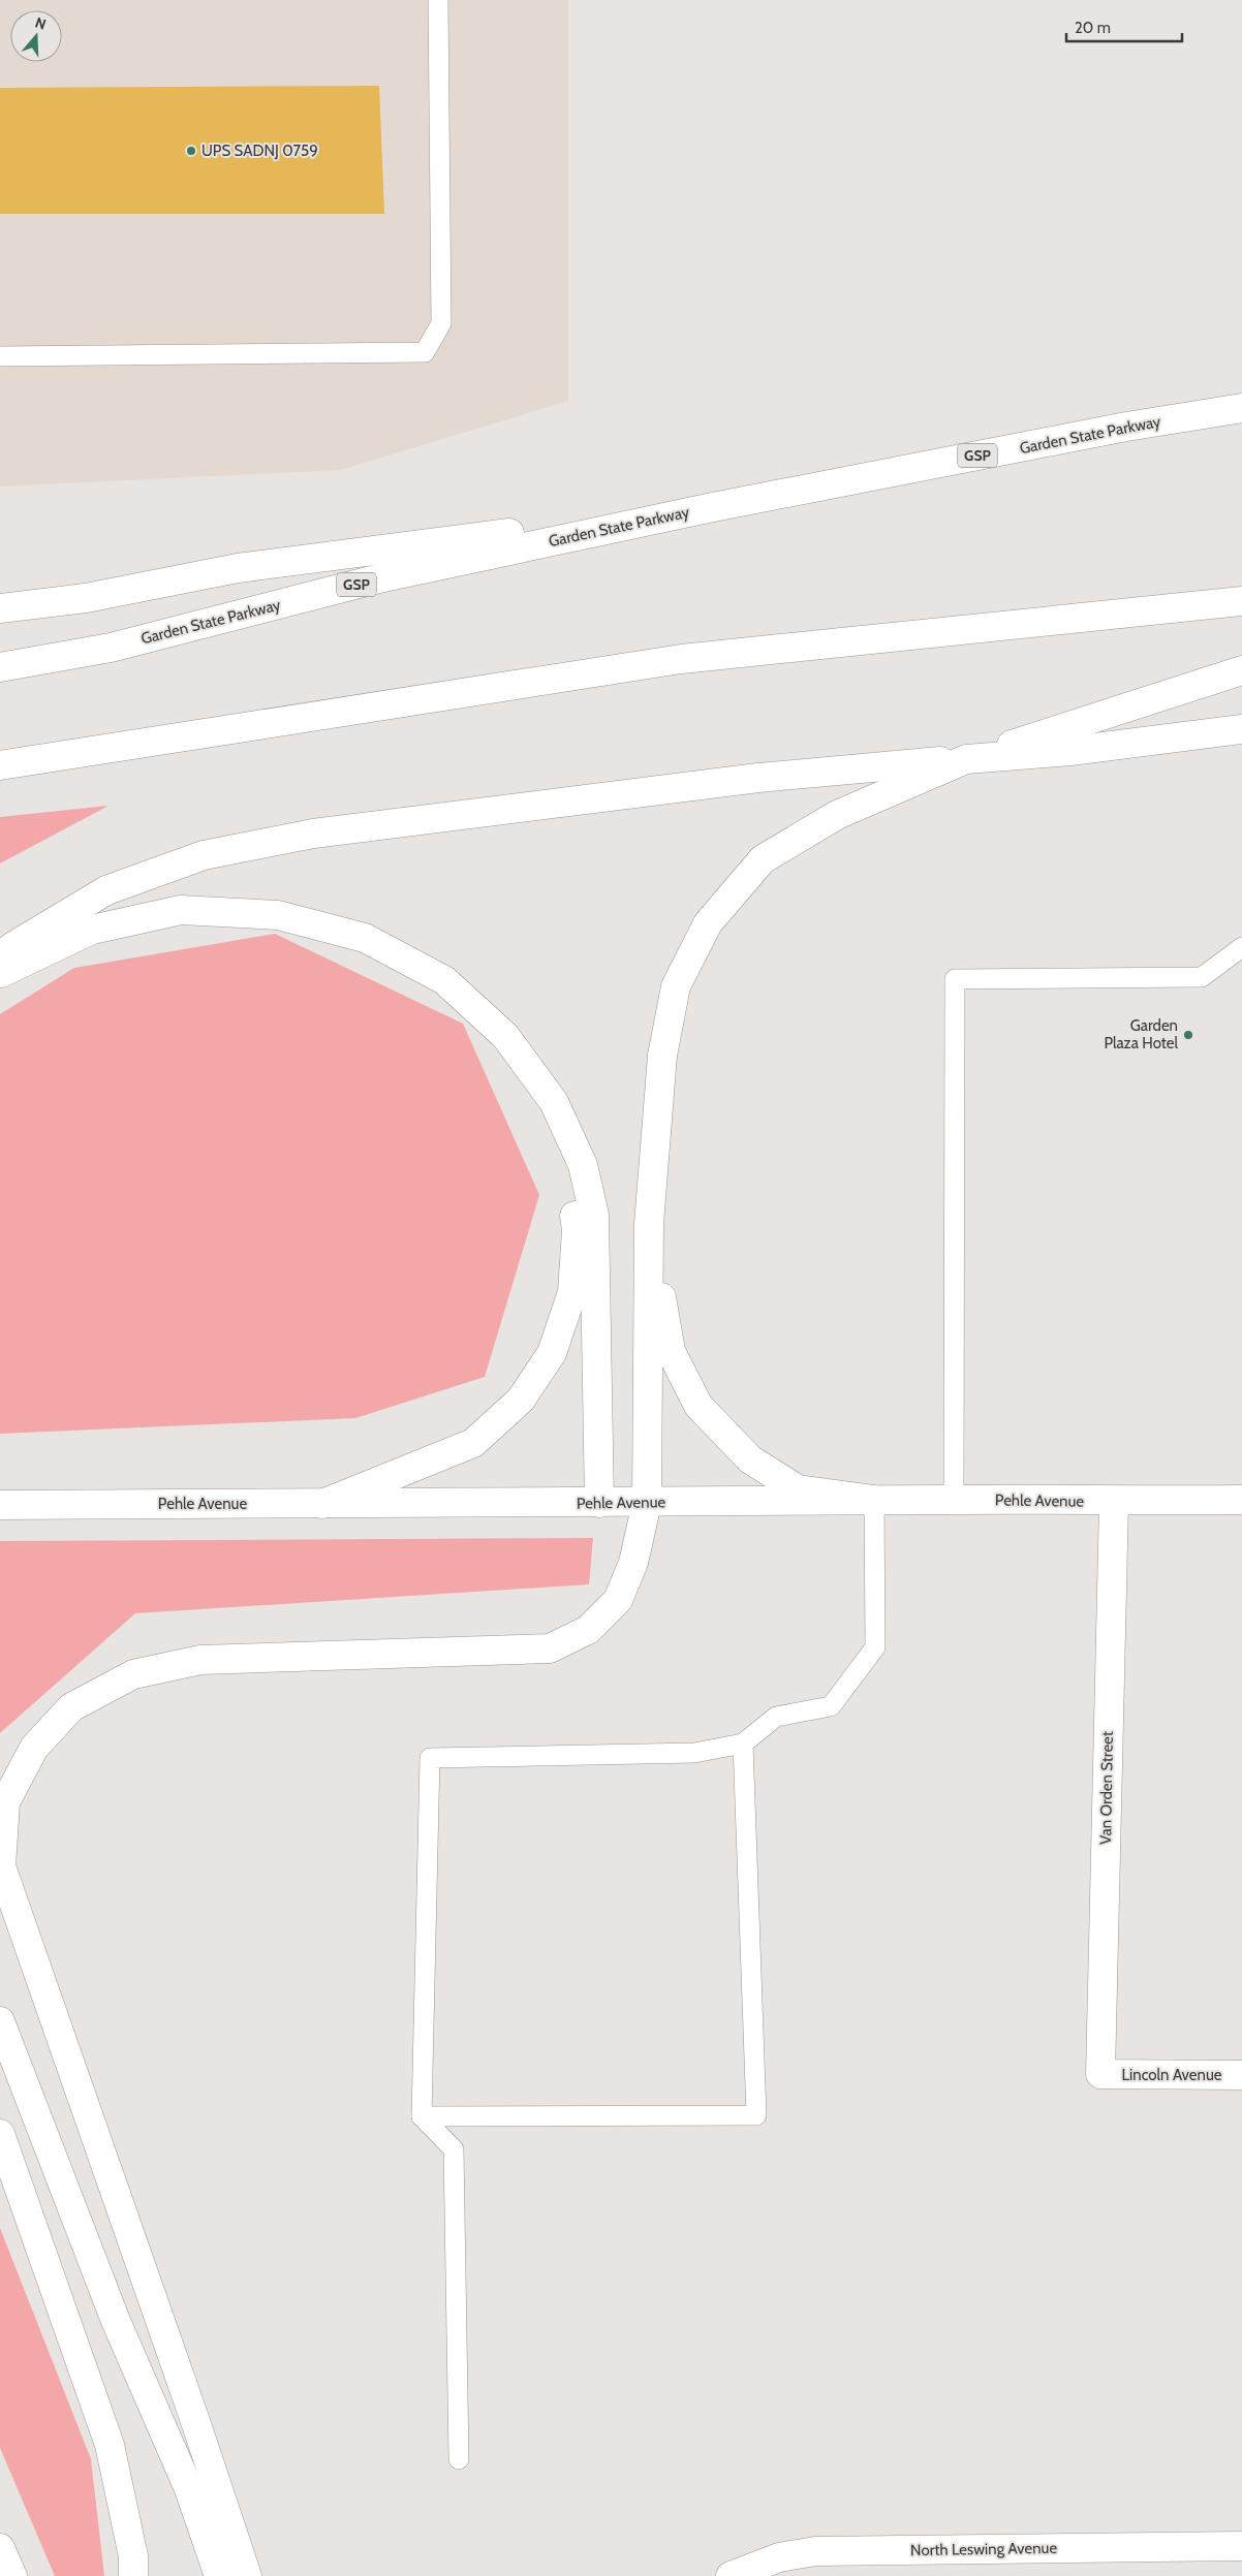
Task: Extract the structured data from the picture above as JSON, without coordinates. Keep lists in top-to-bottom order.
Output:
{
  "streets": {
    "main road": [
      "Garden State Parkway",
      "GSP",
      "Pehle Avenue",
      "Van Orden Street",
      "Lincoln Avenue",
      "North Leswing Avenue"
    ]
  },
  "crossings": [
    ["Pehle Avenue", "Van Orden Street"],
    ["Van Orden Street", "Lincoln Avenue"]
  ],
  "places": ["UPS SADNJ 0759", "Garden Plaza Hotel"],
  "scale_bar": "20 m",
  "north": "top"
}
